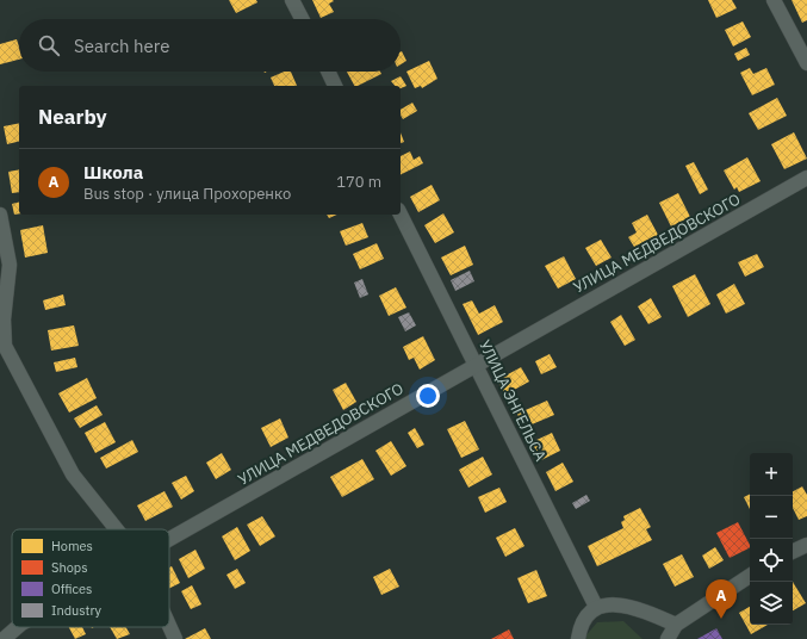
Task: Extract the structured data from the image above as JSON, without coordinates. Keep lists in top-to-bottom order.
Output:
{
  "streets": {
    "street": ["УЛИЦА МЕДВЕДОВСКОГО", "УЛИЦА ЭНГЕЛЬСА"]
  },
  "crossings": [
    ["УЛИЦА МЕДВЕДОВСКОГО", "УЛИЦА ЭНГЕЛЬСА"]
  ],
  "legend": [
    "Homes",
    "Shops",
    "Offices",
    "Industry"
  ],
  "page": {
    "search": "Search here",
    "heading": "Nearby",
    "list": [
      {
        "mark": "A",
        "name": "Школа",
        "note": "Bus stop · улица Прохоренко",
        "value": "170 m"
      }
    ],
    "map_buttons": ["+", "−"],
    "pins": "A"
  }
}
